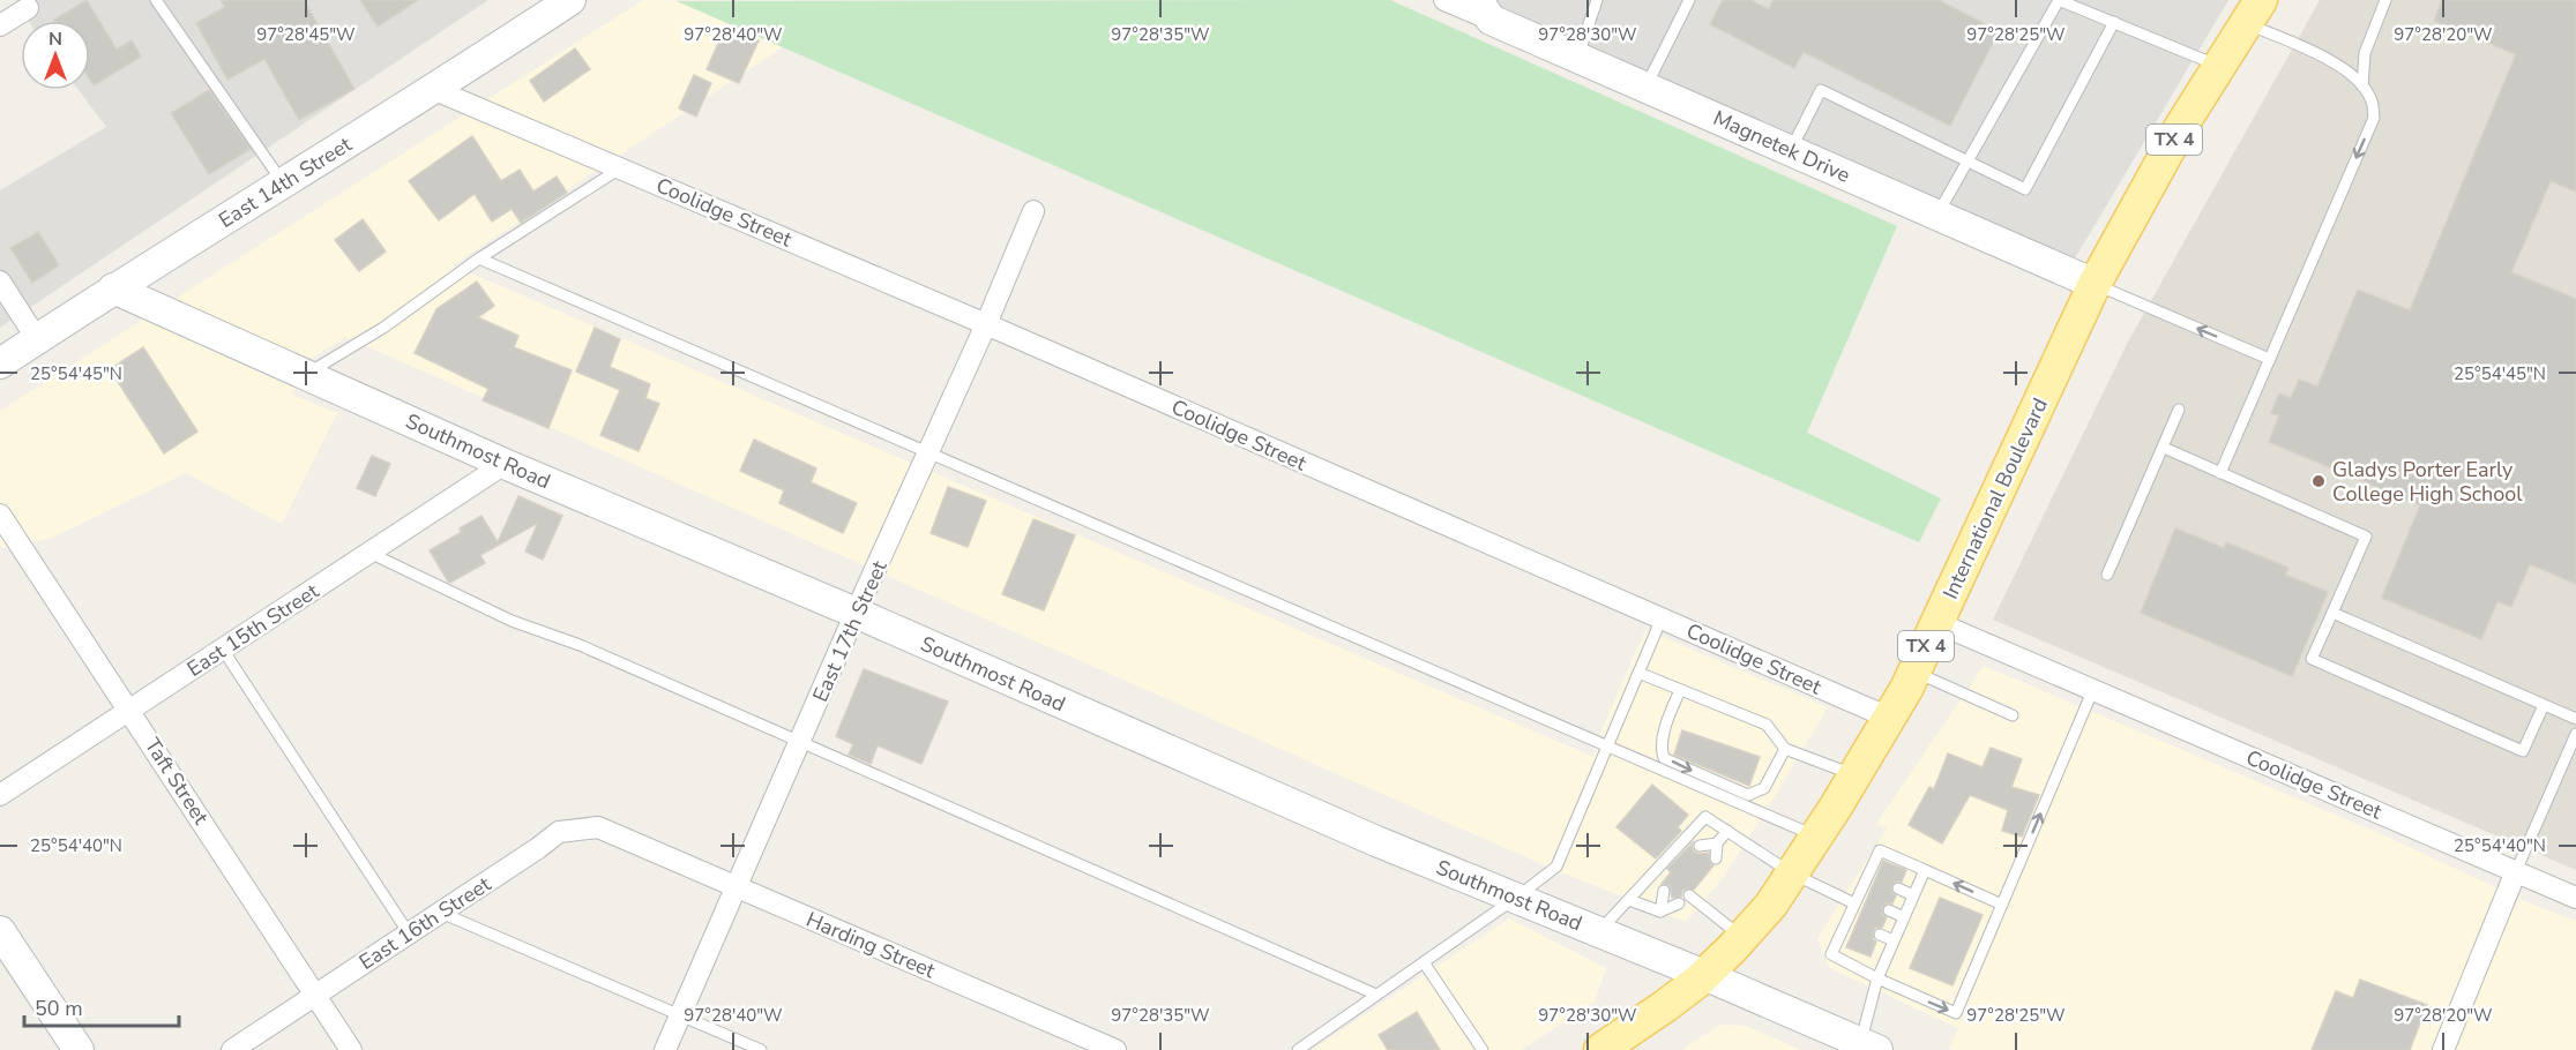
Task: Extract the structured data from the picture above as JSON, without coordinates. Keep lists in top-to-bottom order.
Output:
{
  "streets": {
    "main road": ["TX 4", "International Boulevard"],
    "street": [
      "Magnetek Drive",
      "East 14th Street",
      "Coolidge Street",
      "Southmost Road",
      "East 15th Street",
      "East 17th Street",
      "Taft Street",
      "East 16th Street",
      "Harding Street"
    ]
  },
  "crossings": [
    ["Magnetek Drive", "International Boulevard"],
    ["East 14th Street", "Coolidge Street"],
    ["East 14th Street", "Southmost Road"],
    ["Coolidge Street", "International Boulevard"],
    ["Coolidge Street", "East 17th Street"],
    ["Southmost Road", "International Boulevard"],
    ["Southmost Road", "East 15th Street"],
    ["Southmost Road", "East 17th Street"],
    ["East 15th Street", "Taft Street"],
    ["East 17th Street", "Harding Street"],
    ["Taft Street", "East 16th Street"],
    ["East 16th Street", "Harding Street"]
  ],
  "places": ["Gladys Porter Early College High School"],
  "scale_bar": "50 m",
  "north": "top",
  "coordinates": [
    "97°28'45\"W",
    "97°28'40\"W",
    "97°28'35\"W",
    "97°28'30\"W",
    "97°28'25\"W",
    "97°28'20\"W",
    "25°54'45\"N",
    "25°54'40\"N"
  ]
}
